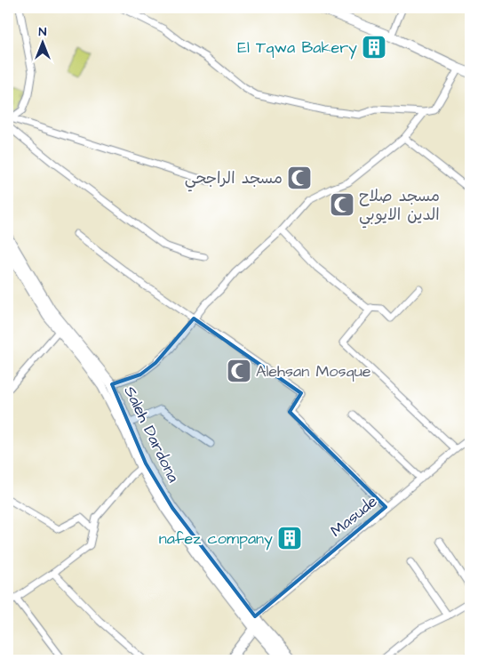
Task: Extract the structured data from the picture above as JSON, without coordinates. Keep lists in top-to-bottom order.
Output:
{
  "streets": {
    "street": ["Saleh Dardona", "Masude"]
  },
  "crossings": [
    ["Saleh Dardona", "Masude"]
  ],
  "places": {
    "building": ["El Tqwa Bakery", "nafez company"],
    "mosque": ["مسجد الراجحي", "مسجد صلاح الدين الايوبي", "Alehsan Mosque"]
  },
  "north": "top"
}
